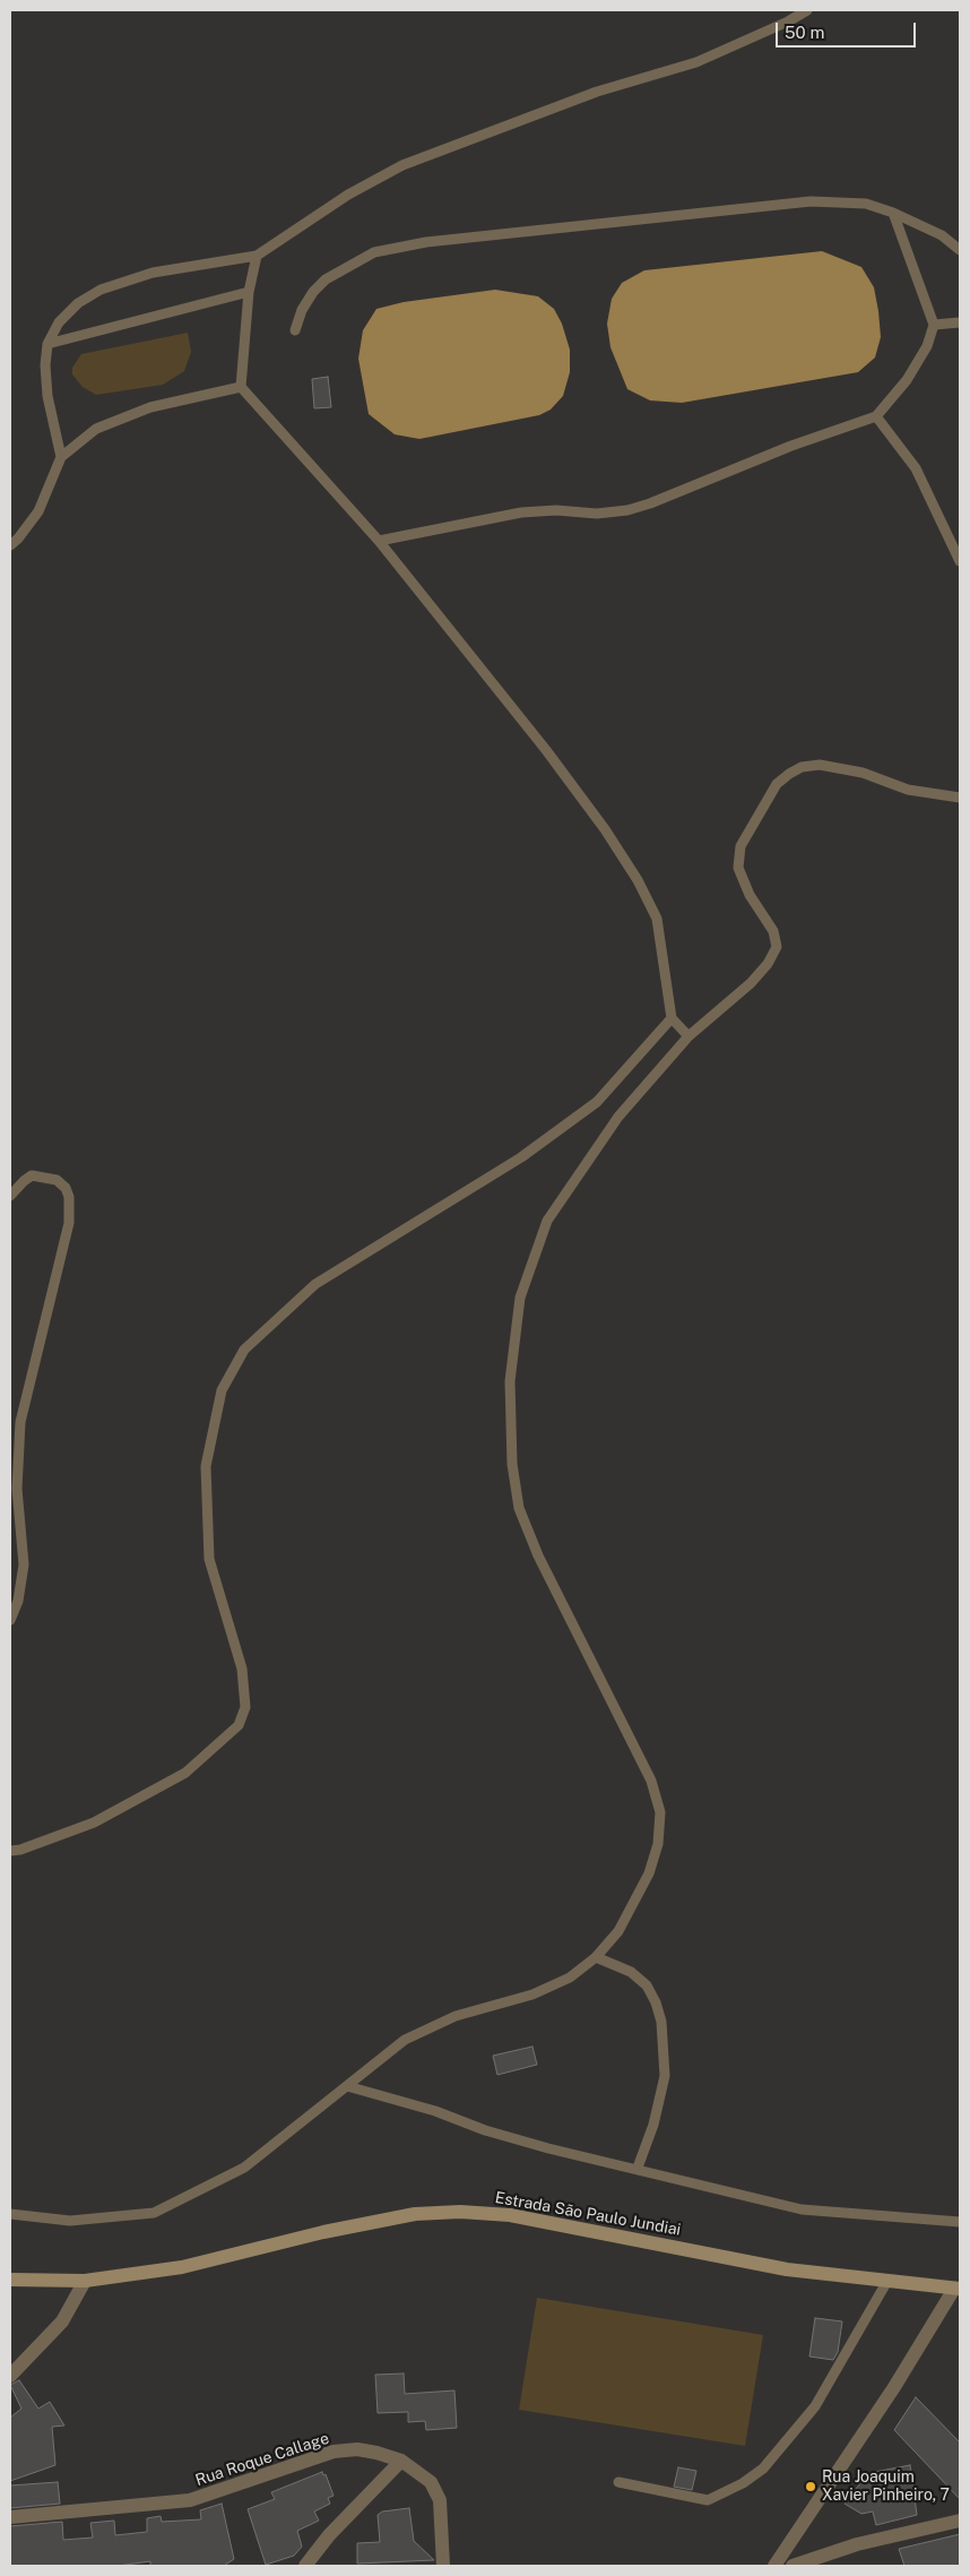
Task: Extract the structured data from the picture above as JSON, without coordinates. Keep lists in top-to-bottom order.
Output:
{
  "streets": {
    "main road": ["Estrada São Paulo Jundiai"],
    "street": ["Rua Roque Callage"]
  },
  "places": ["Rua Joaquim Xavier Pinheiro, 7"],
  "scale_bar": "50 m"
}
